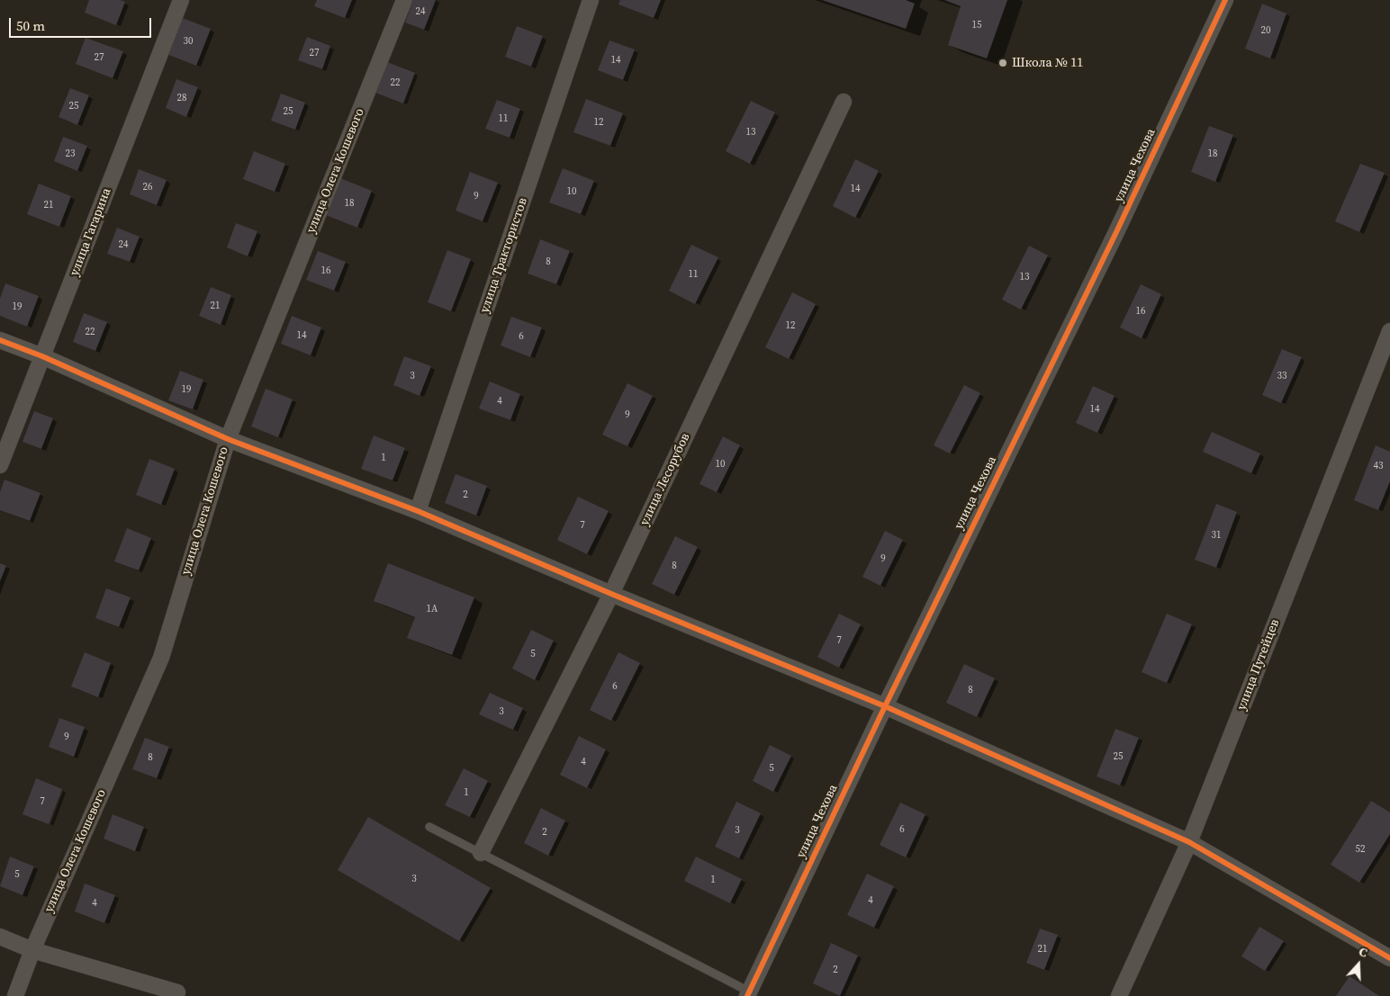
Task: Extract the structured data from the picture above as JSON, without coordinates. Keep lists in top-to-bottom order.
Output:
{
  "streets": {
    "street": [
      "улица Чехова",
      "улица Олега Кошевого",
      "улица Гагарина",
      "улица Трактористов",
      "улица Лесорубов",
      "улица Путейцев"
    ]
  },
  "places": ["Школа № 11"],
  "house_numbers": [
    "24",
    "15",
    "20",
    "30",
    "27",
    "27",
    "14",
    "22",
    "28",
    "25",
    "25",
    "11",
    "12",
    "13",
    "23",
    "18",
    "26",
    "14",
    "10",
    "9",
    "18",
    "21",
    "24",
    "8",
    "16",
    "11",
    "13",
    "21",
    "19",
    "16",
    "12",
    "22",
    "14",
    "6",
    "3",
    "33",
    "19",
    "4",
    "14",
    "9",
    "1",
    "10",
    "43",
    "2",
    "7",
    "31",
    "9",
    "8",
    "1А",
    "7",
    "5",
    "6",
    "8",
    "3",
    "9",
    "25",
    "8",
    "4",
    "5",
    "1",
    "7",
    "6",
    "3",
    "2",
    "52",
    "5",
    "3",
    "1",
    "4",
    "4",
    "21",
    "2"
  ],
  "scale_bar": "50 m",
  "north": "top"
}
